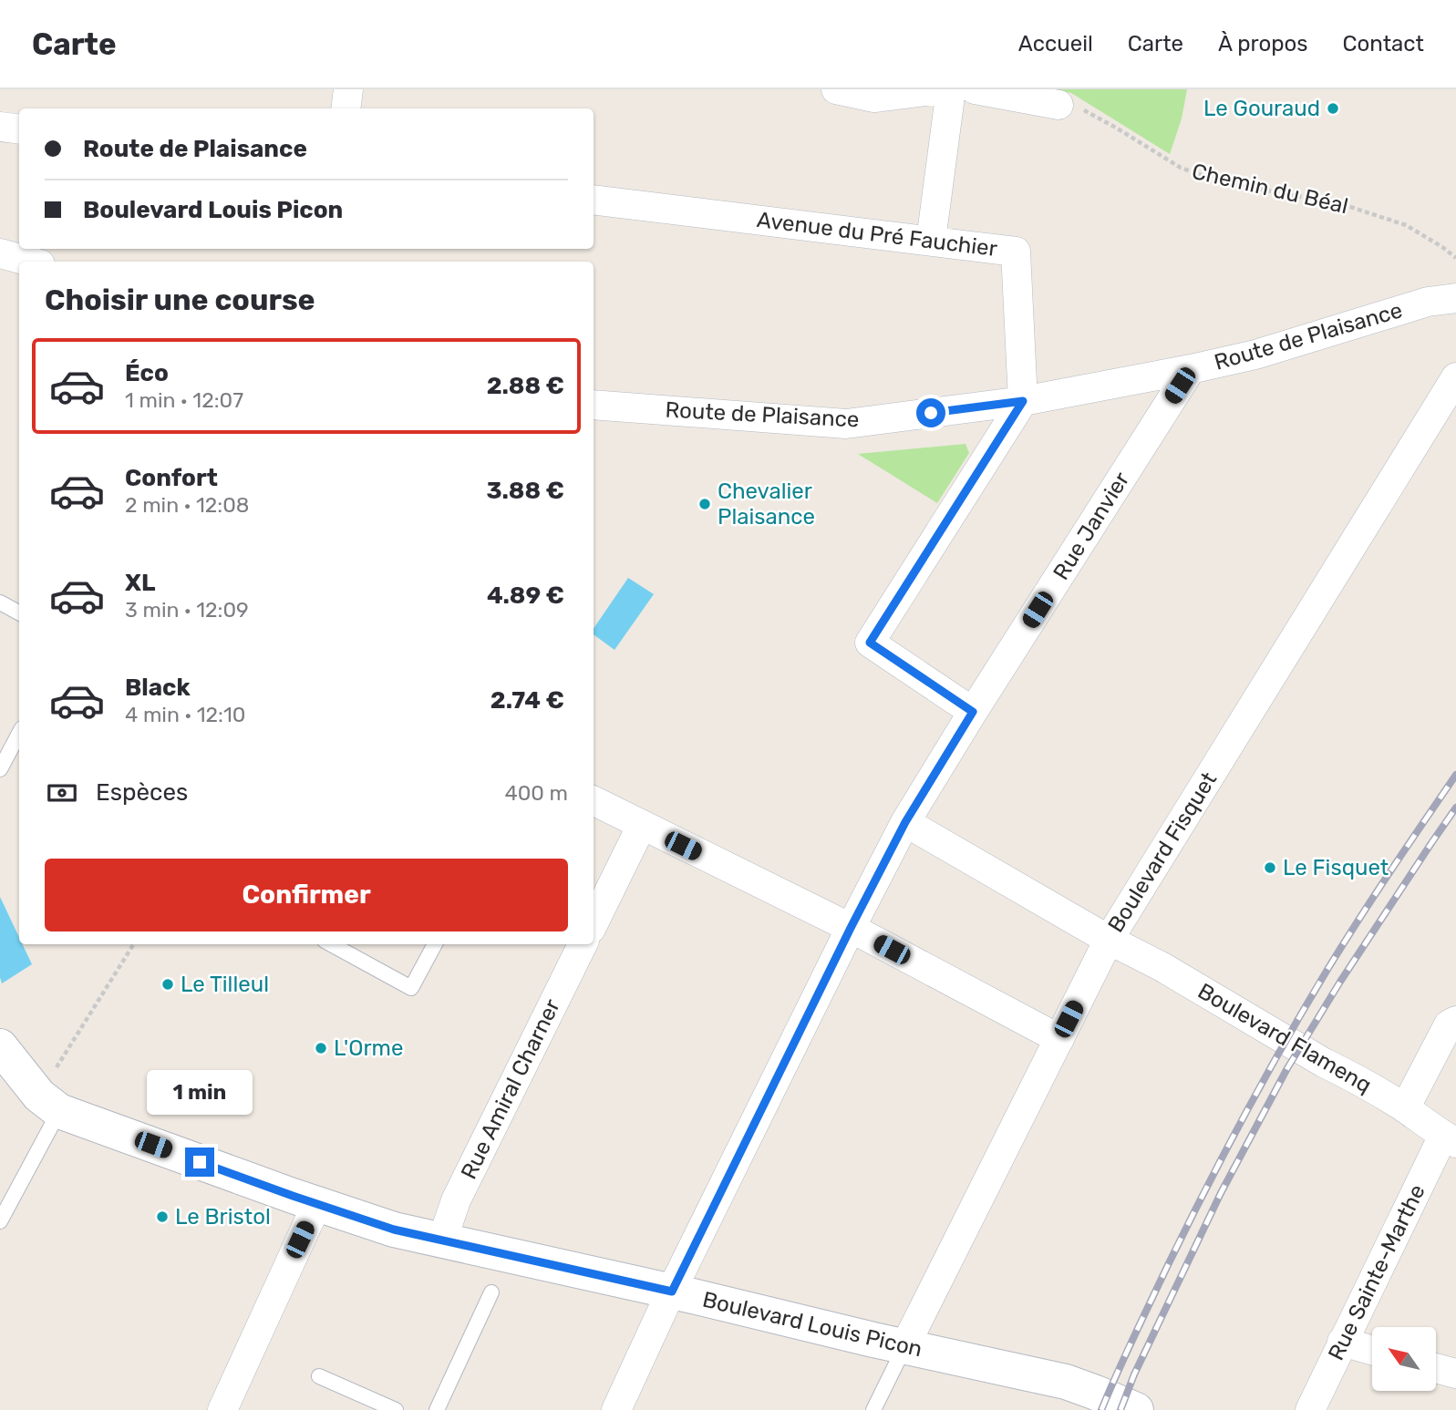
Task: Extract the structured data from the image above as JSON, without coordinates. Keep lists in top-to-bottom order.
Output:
{
  "streets": {
    "street": [
      "Avenue du Pré Fauchier",
      "Route de Plaisance",
      "Rue Janvier",
      "Boulevard Fisquet",
      "Boulevard Flamenq",
      "Rue Amiral Charner",
      "Rue Sainte-Marthe",
      "Boulevard Louis Picon"
    ],
    "path": ["Chemin du Béal"]
  },
  "crossings": [
    ["Avenue du Pré Fauchier", "Route de Plaisance"],
    ["Route de Plaisance", "Rue Janvier"],
    ["Rue Janvier", "Boulevard Flamenq"],
    ["Rue Janvier", "Boulevard Louis Picon"],
    ["Boulevard Fisquet", "Boulevard Flamenq"],
    ["Boulevard Fisquet", "Boulevard Louis Picon"],
    ["Boulevard Flamenq", "Rue Sainte-Marthe"],
    ["Rue Amiral Charner", "Boulevard Louis Picon"]
  ],
  "places": [
    "Le Gouraud",
    "Chevalier Plaisance",
    "Le Fisquet",
    "Le Tilleul",
    "L'Orme",
    "Le Bristol"
  ],
  "north": "top left",
  "page": {
    "header": "Carte",
    "nav": [
      "Accueil",
      "Carte",
      "À propos",
      "Contact"
    ],
    "banner": ["Route de Plaisance", "Boulevard Louis Picon"],
    "heading": "Choisir une course",
    "list": [
      {
        "name": "Éco",
        "note": "1 min · 12:07",
        "value": "2.88 €"
      },
      {
        "name": "Confort",
        "note": "2 min · 12:08",
        "value": "3.88 €"
      },
      {
        "name": "XL",
        "note": "3 min · 12:09",
        "value": "4.89 €"
      },
      {
        "name": "Black",
        "note": "4 min · 12:10",
        "value": "2.74 €"
      }
    ],
    "pay": ["Espèces", "400 m"],
    "buttons": "Confirmer",
    "bubble": "1 min"
  }
}
